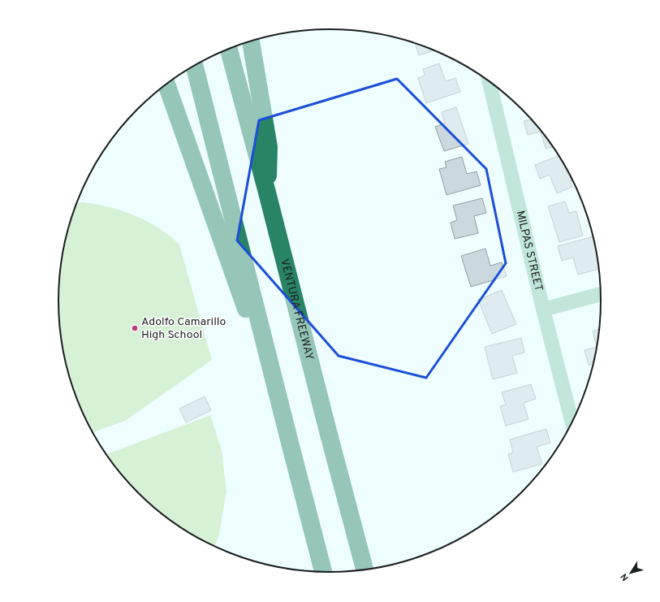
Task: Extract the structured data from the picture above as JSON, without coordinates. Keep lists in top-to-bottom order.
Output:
{
  "streets": {
    "highway": ["VENTURA FREEWAY"],
    "street": ["MILPAS STREET"]
  },
  "places": ["Adolfo Camarillo High School"],
  "north": "bottom left"
}
